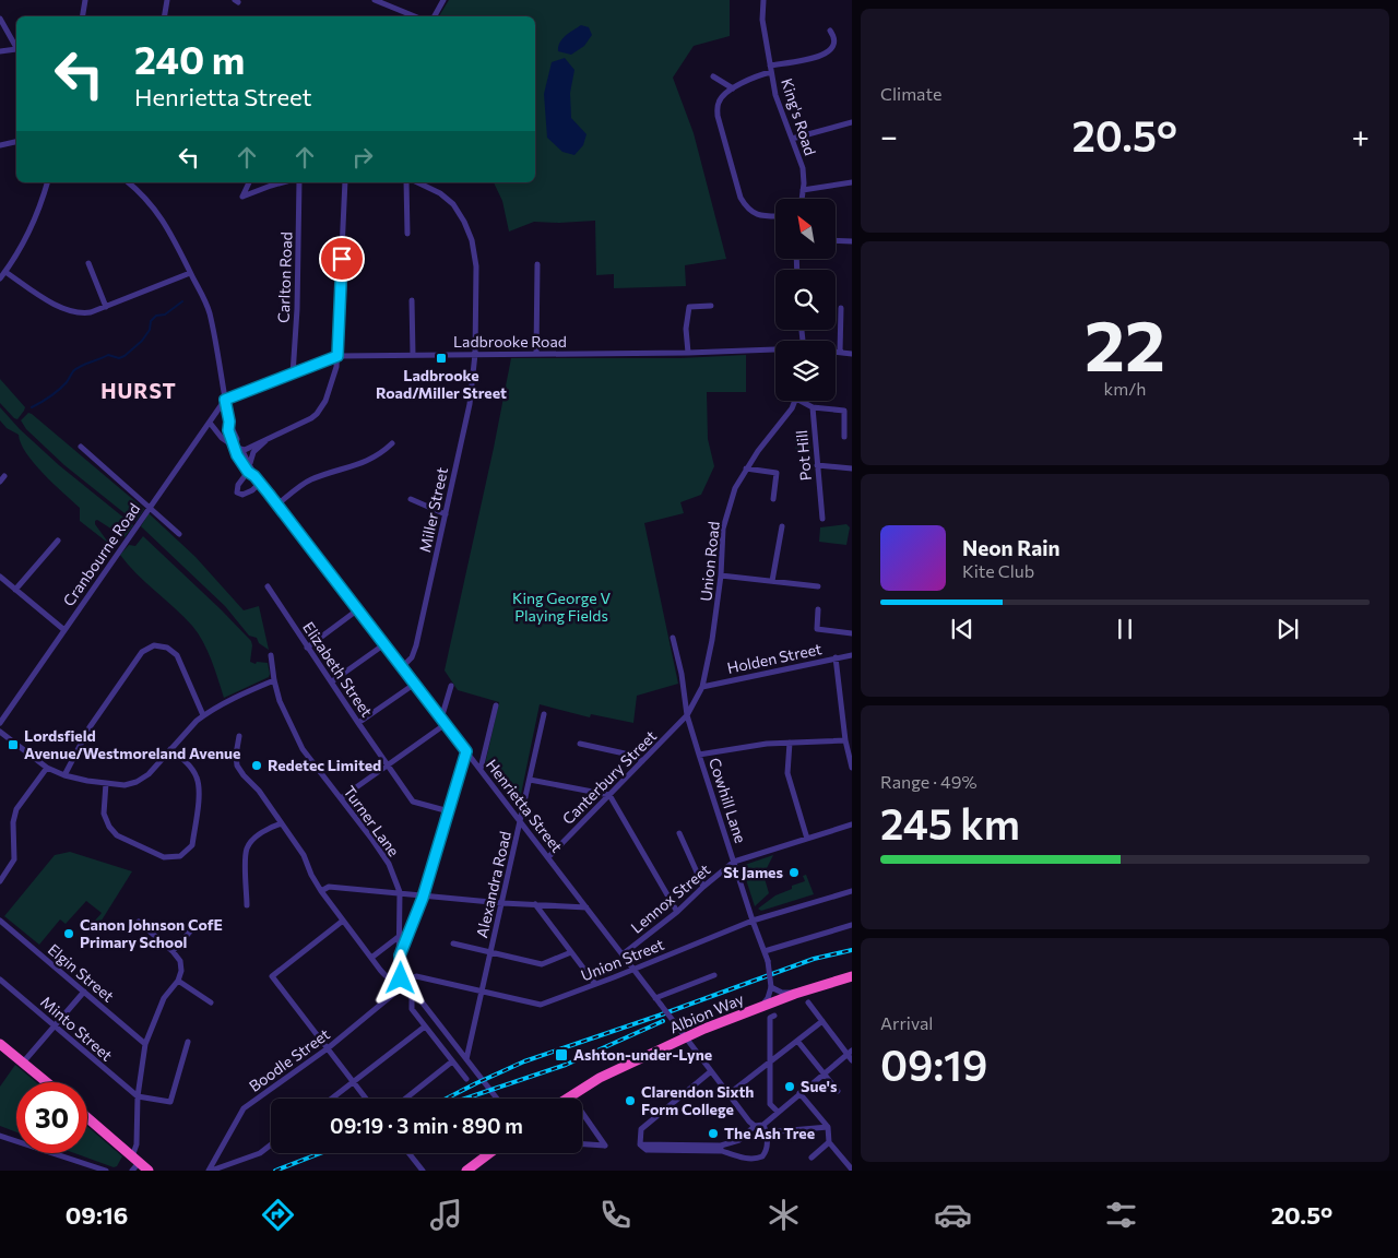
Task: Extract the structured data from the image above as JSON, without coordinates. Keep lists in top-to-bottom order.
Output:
{
  "streets": {
    "highway": ["Albion Way"],
    "street": [
      "King's Road",
      "Carlton Road",
      "Ladbrooke Road",
      "Pot Hill",
      "Miller Street",
      "Cranbourne Road",
      "Union Road",
      "Holden Street",
      "Elizabeth Street",
      "Canterbury Street",
      "Cowhill Lane",
      "Henrietta Street",
      "Turner Lane",
      "Alexandra Road",
      "Lennox Street",
      "Union Street",
      "Elgin Street",
      "Minto Street",
      "Boodle Street"
    ]
  },
  "crossings": [
    ["Carlton Road", "Ladbrooke Road"],
    ["Ladbrooke Road", "Miller Street"],
    ["Ladbrooke Road", "Cranbourne Road"],
    ["Miller Street", "Henrietta Street"],
    ["Union Road", "Holden Street"],
    ["Union Road", "Canterbury Street"],
    ["Union Road", "Cowhill Lane"],
    ["Canterbury Street", "Cowhill Lane"],
    ["Canterbury Street", "Henrietta Street"],
    ["Cowhill Lane", "Lennox Street"],
    ["Cowhill Lane", "Union Street"],
    ["Henrietta Street", "Alexandra Road"],
    ["Henrietta Street", "Lennox Street"],
    ["Henrietta Street", "Union Street"],
    ["Henrietta Street", "Albion Way"],
    ["Turner Lane", "Alexandra Road"],
    ["Turner Lane", "Union Street"],
    ["Turner Lane", "Boodle Street"],
    ["Alexandra Road", "Union Street"],
    ["Union Street", "Boodle Street"]
  ],
  "districts": ["HURST"],
  "parks": ["King George V Playing Fields"],
  "places": {
    "transit": ["Ladbrooke Road/Miller Street", "Lordsfield Avenue/Westmoreland Avenue", "Ashton-under-Lyne"],
    "other": [
      "Redetec Limited",
      "St James",
      "Canon Johnson CofE Primary School",
      "Sue's",
      "Clarendon Sixth Form College",
      "The Ash Tree"
    ]
  },
  "north": "top left",
  "page": {
    "tile": [
      "Climate",
      ["22", "km/h"],
      ["Range · 49%", "245 km"],
      ["Arrival", "09:19"]
    ],
    "turn": ["240 m", "Henrietta Street"],
    "heat": ["−", "20.5°", "+"],
    "song": ["Neon Rain", "Kite Club"],
    "limit": "30",
    "trip": "09:19 · 3 min · 890 m",
    "tabs": ["09:16", "20.5°"]
  }
}
